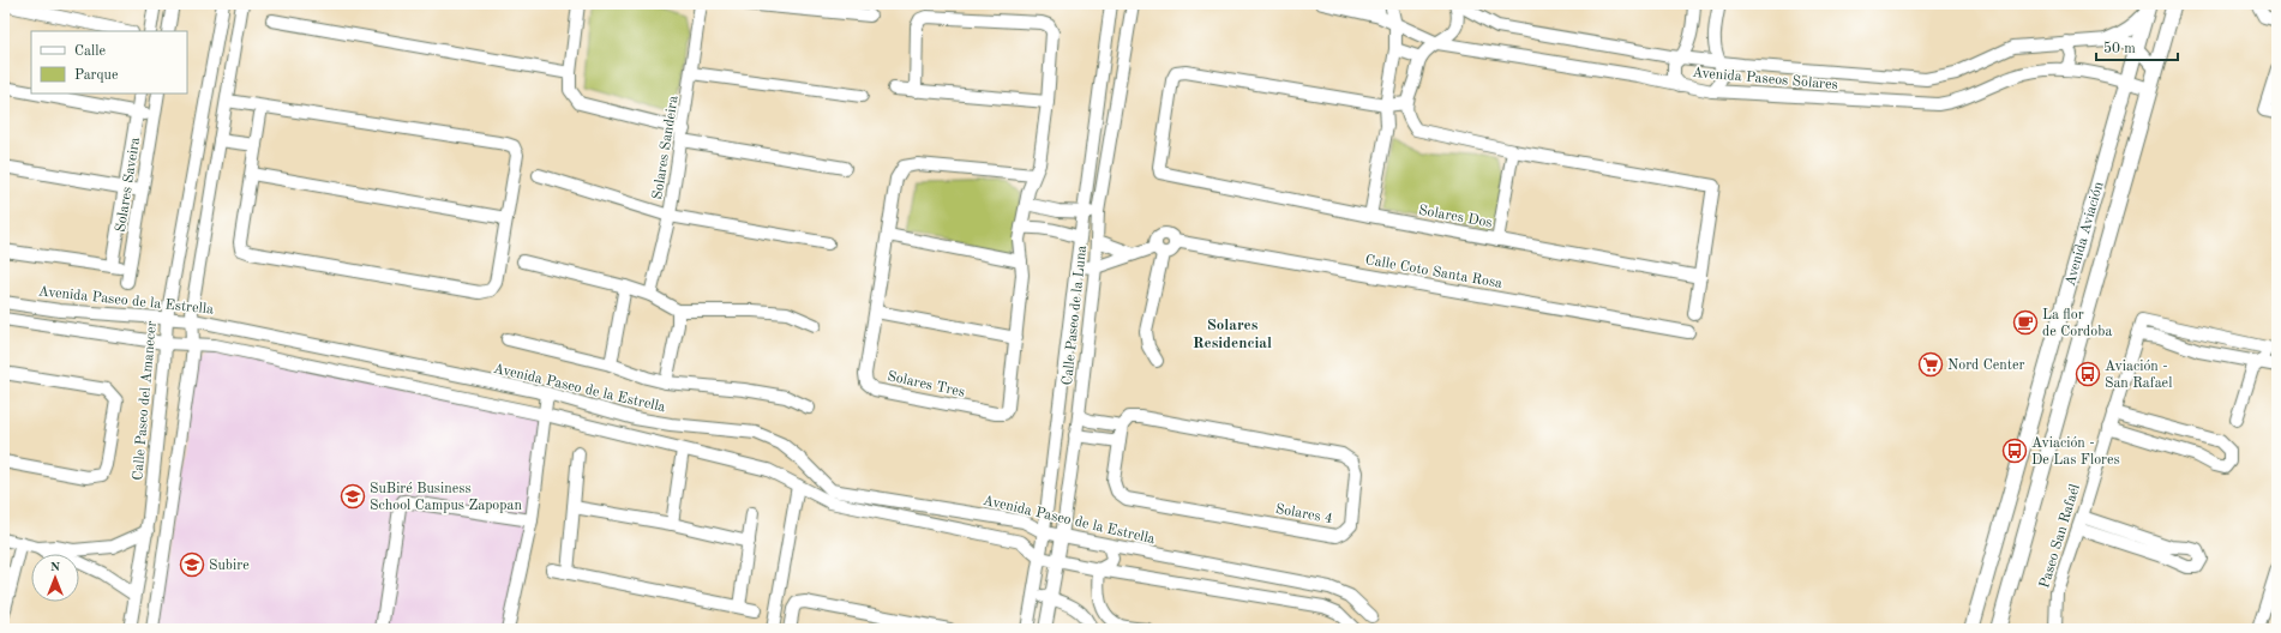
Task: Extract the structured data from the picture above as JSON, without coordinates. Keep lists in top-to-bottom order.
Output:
{
  "streets": {
    "main road": ["Avenida Aviación"],
    "street": [
      "Avenida Paseos Solares",
      "Solares Sandeira",
      "Solares Saveira",
      "Solares Dos",
      "Calle Coto Santa Rosa",
      "Avenida Paseo de la Estrella",
      "Calle Paseo de la Luna",
      "Solares Tres",
      "Calle Paseo del Amanecer",
      "Solares 4",
      "Paseo San Rafaél"
    ]
  },
  "crossings": [
    ["Avenida Paseos Solares", "Avenida Aviación"],
    ["Calle Coto Santa Rosa", "Calle Paseo de la Luna"],
    ["Avenida Paseo de la Estrella", "Calle Paseo de la Luna"],
    ["Avenida Paseo de la Estrella", "Calle Paseo del Amanecer"]
  ],
  "districts": ["Solares Residencial"],
  "places": {
    "cafe": ["La flor de Cordoba"],
    "supermarket": ["Nord Center"],
    "bus stop": ["Aviación - San Rafael", "Aviación - De Las Flores"],
    "school or university": ["SuBiré Business School Campus Zapopan", "Subire"]
  },
  "legend": ["Calle", "Parque"],
  "scale_bar": "50 m",
  "north": "top"
}
